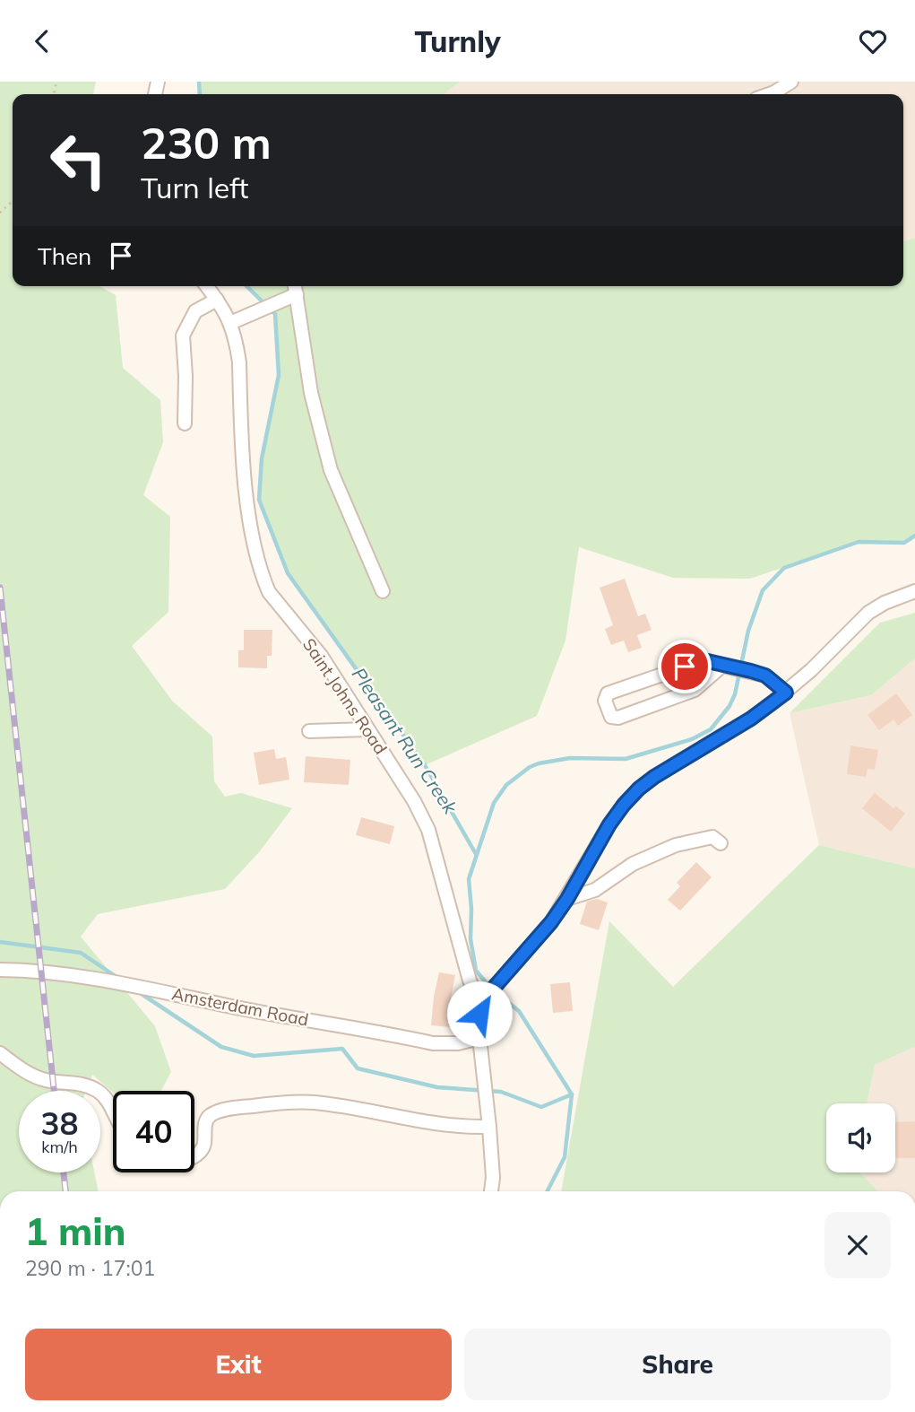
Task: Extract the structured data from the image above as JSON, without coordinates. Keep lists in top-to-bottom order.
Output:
{
  "streets": {
    "street": ["Saint Johns Road", "Amsterdam Road"]
  },
  "water": ["Pleasant Run Creek"],
  "page": {
    "header": "Turnly",
    "turn": ["230 m", "Turn left"],
    "then": "Then",
    "speed": "38 km/h",
    "limit": "40",
    "heading": ["1 min", "290 m · 17:01"],
    "buttons": ["Exit", "Share"]
  }
}
